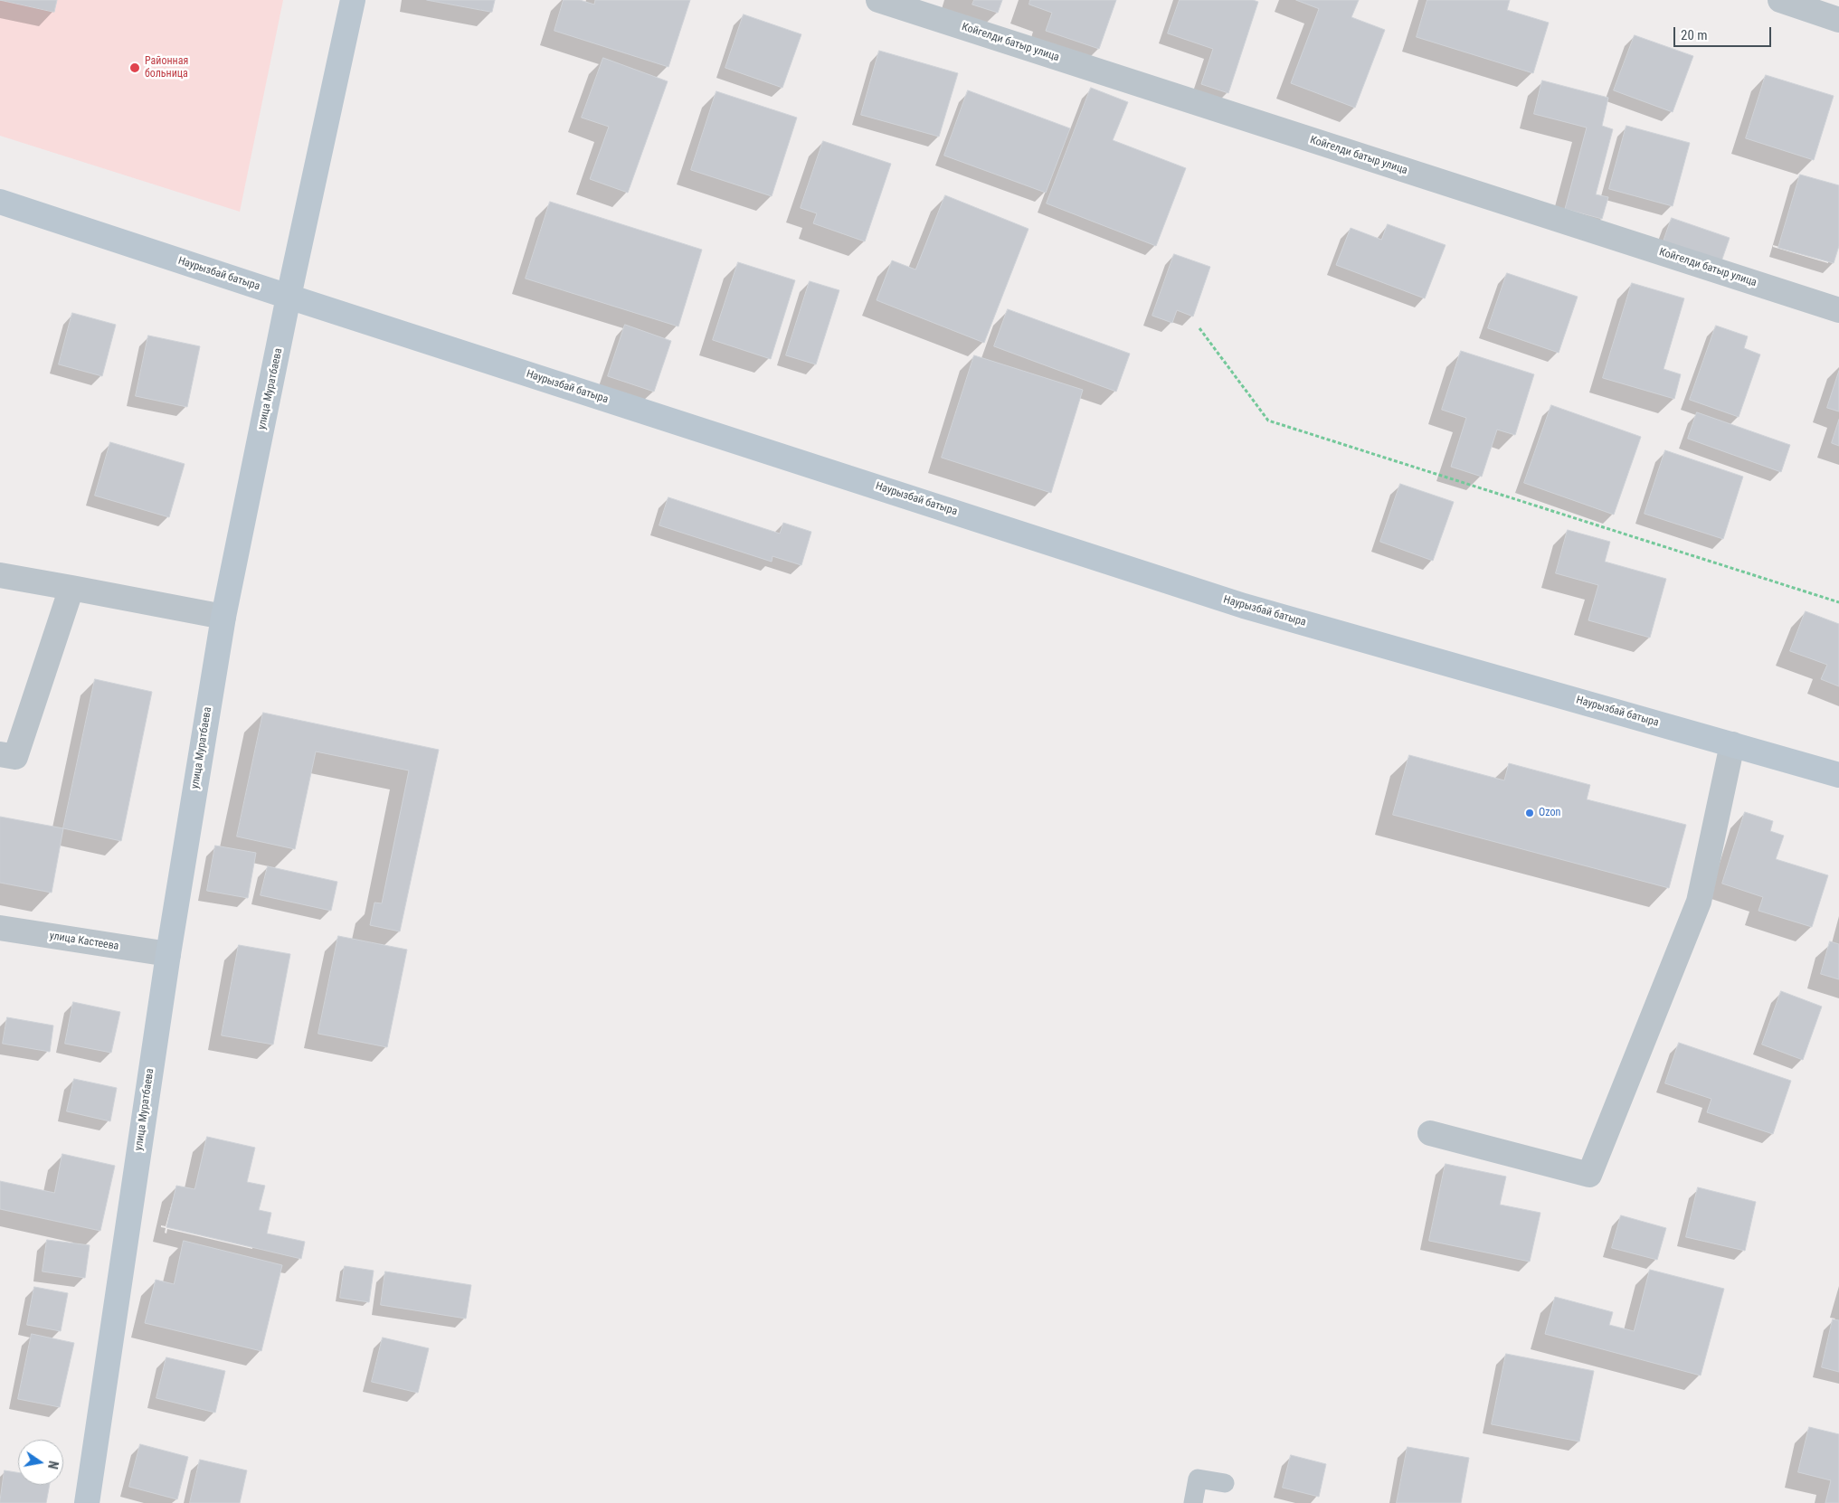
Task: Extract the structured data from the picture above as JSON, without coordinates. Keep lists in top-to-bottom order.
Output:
{
  "streets": {
    "main road": ["Наурызбай батыра", "улица Муратбаева"],
    "street": ["Койгелди батыр улица", "улица Кастеева"]
  },
  "crossings": [
    ["Наурызбай батыра", "улица Муратбаева"],
    ["улица Муратбаева", "улица Кастеева"]
  ],
  "places": ["Районная больница", "Ozon"],
  "scale_bar": "20 m",
  "north": "right"
}
